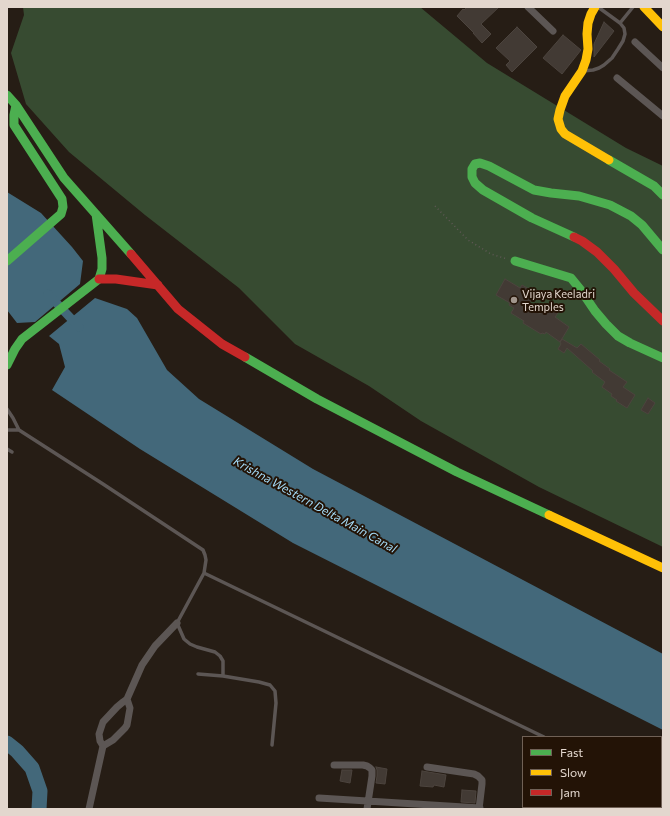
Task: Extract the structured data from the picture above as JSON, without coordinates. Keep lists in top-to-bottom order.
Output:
{
  "water": ["Krishna Western Delta Main Canal"],
  "places": ["Vijaya Keeladri Temples"],
  "legend": ["Fast", "Slow", "Jam"]
}
